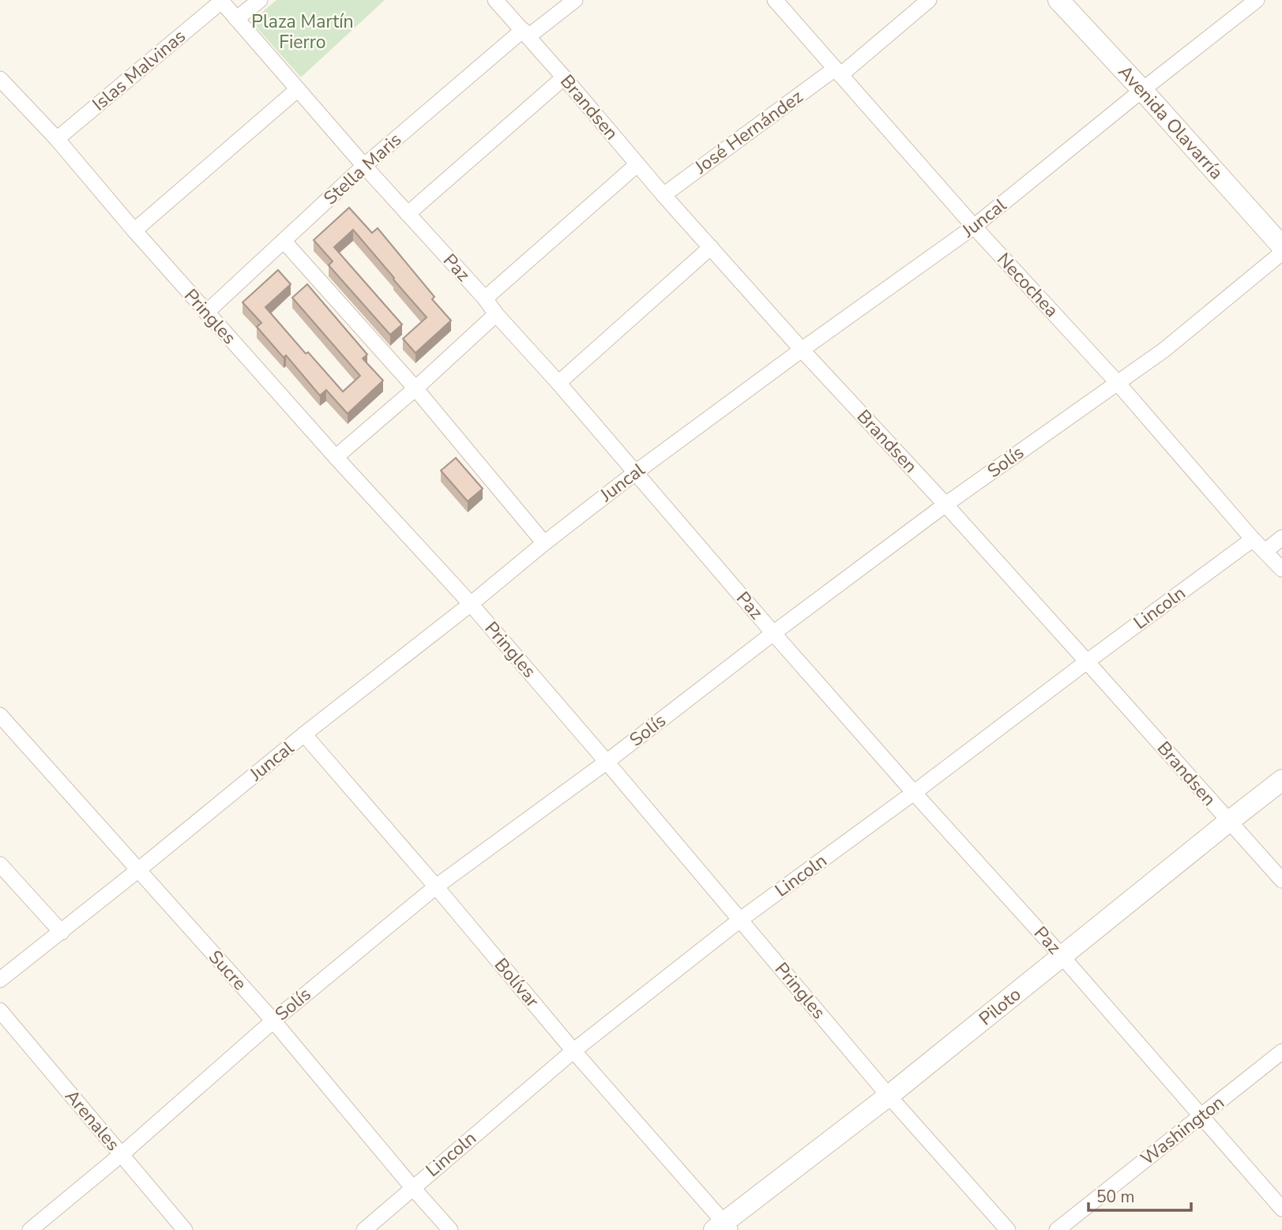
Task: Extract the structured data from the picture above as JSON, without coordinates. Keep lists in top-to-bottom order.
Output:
{
  "streets": {
    "main road": ["Avenida Olavarría", "Piloto"],
    "street": [
      "Islas Malvinas",
      "Brandsen",
      "José Hernández",
      "Stella Maris",
      "Juncal",
      "Paz",
      "Necochea",
      "Pringles",
      "Solís",
      "Lincoln",
      "Sucre",
      "Bolívar",
      "Arenales",
      "Washington"
    ]
  },
  "crossings": [
    ["Islas Malvinas", "Paz"],
    ["Islas Malvinas", "Pringles"],
    ["Brandsen", "José Hernández"],
    ["Brandsen", "Stella Maris"],
    ["Brandsen", "Juncal"],
    ["Brandsen", "Solís"],
    ["Brandsen", "Lincoln"],
    ["Brandsen", "Piloto"],
    ["Avenida Olavarría", "Juncal"],
    ["José Hernández", "Necochea"],
    ["Stella Maris", "Paz"],
    ["Stella Maris", "Pringles"],
    ["Juncal", "Paz"],
    ["Juncal", "Necochea"],
    ["Juncal", "Pringles"],
    ["Juncal", "Sucre"],
    ["Juncal", "Bolívar"],
    ["Paz", "Solís"],
    ["Paz", "Lincoln"],
    ["Paz", "Piloto"],
    ["Paz", "Washington"],
    ["Necochea", "Solís"],
    ["Necochea", "Lincoln"],
    ["Pringles", "Solís"],
    ["Pringles", "Lincoln"],
    ["Pringles", "Piloto"],
    ["Solís", "Sucre"],
    ["Solís", "Bolívar"],
    ["Solís", "Arenales"],
    ["Lincoln", "Sucre"],
    ["Lincoln", "Bolívar"],
    ["Bolívar", "Piloto"]
  ],
  "parks": ["Plaza Martín Fierro"],
  "scale_bar": "50 m"
}
